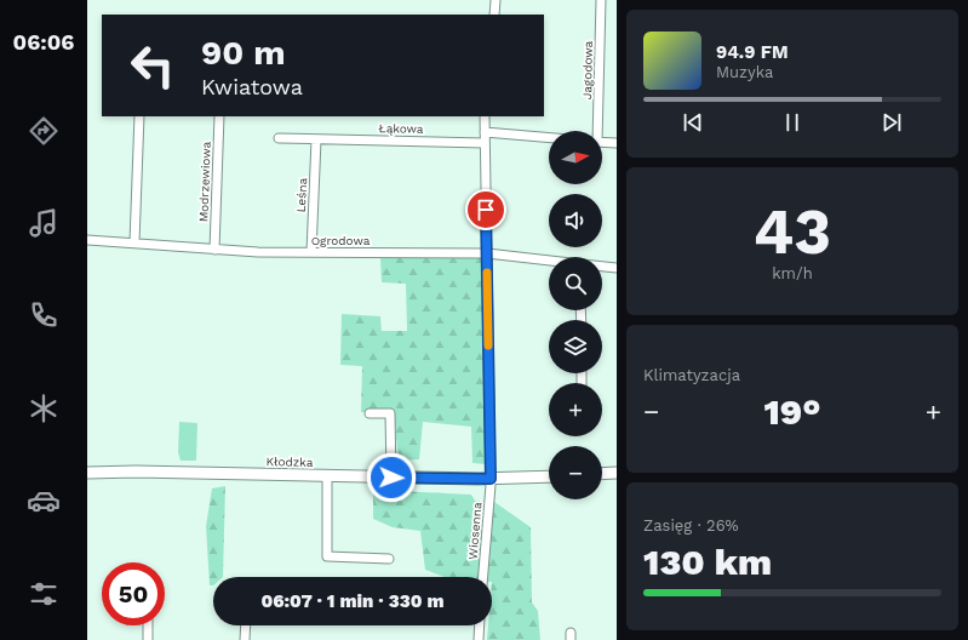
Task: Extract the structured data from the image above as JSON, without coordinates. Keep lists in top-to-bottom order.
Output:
{
  "streets": {
    "main road": ["Kłodzka"],
    "street": [
      "Jagodowa",
      "Łąkowa",
      "Modrzewiowa",
      "Leśna",
      "Ogrodowa",
      "Wiosenna"
    ]
  },
  "crossings": [
    ["Łąkowa", "Leśna"],
    ["Łąkowa", "Wiosenna"],
    ["Modrzewiowa", "Ogrodowa"],
    ["Leśna", "Ogrodowa"],
    ["Ogrodowa", "Wiosenna"],
    ["Kłodzka", "Wiosenna"]
  ],
  "north": "right",
  "page": {
    "tabs": "06:06",
    "turn": ["90 m", "Kwiatowa"],
    "song": ["94.9 FM", "Muzyka"],
    "map_buttons": ["+", "−"],
    "tile": [
      ["43", "km/h"],
      "Klimatyzacja",
      ["Zasięg · 26%", "130 km"]
    ],
    "heat": ["−", "19°", "+"],
    "limit": "50",
    "trip": "06:07 · 1 min · 330 m"
  }
}
